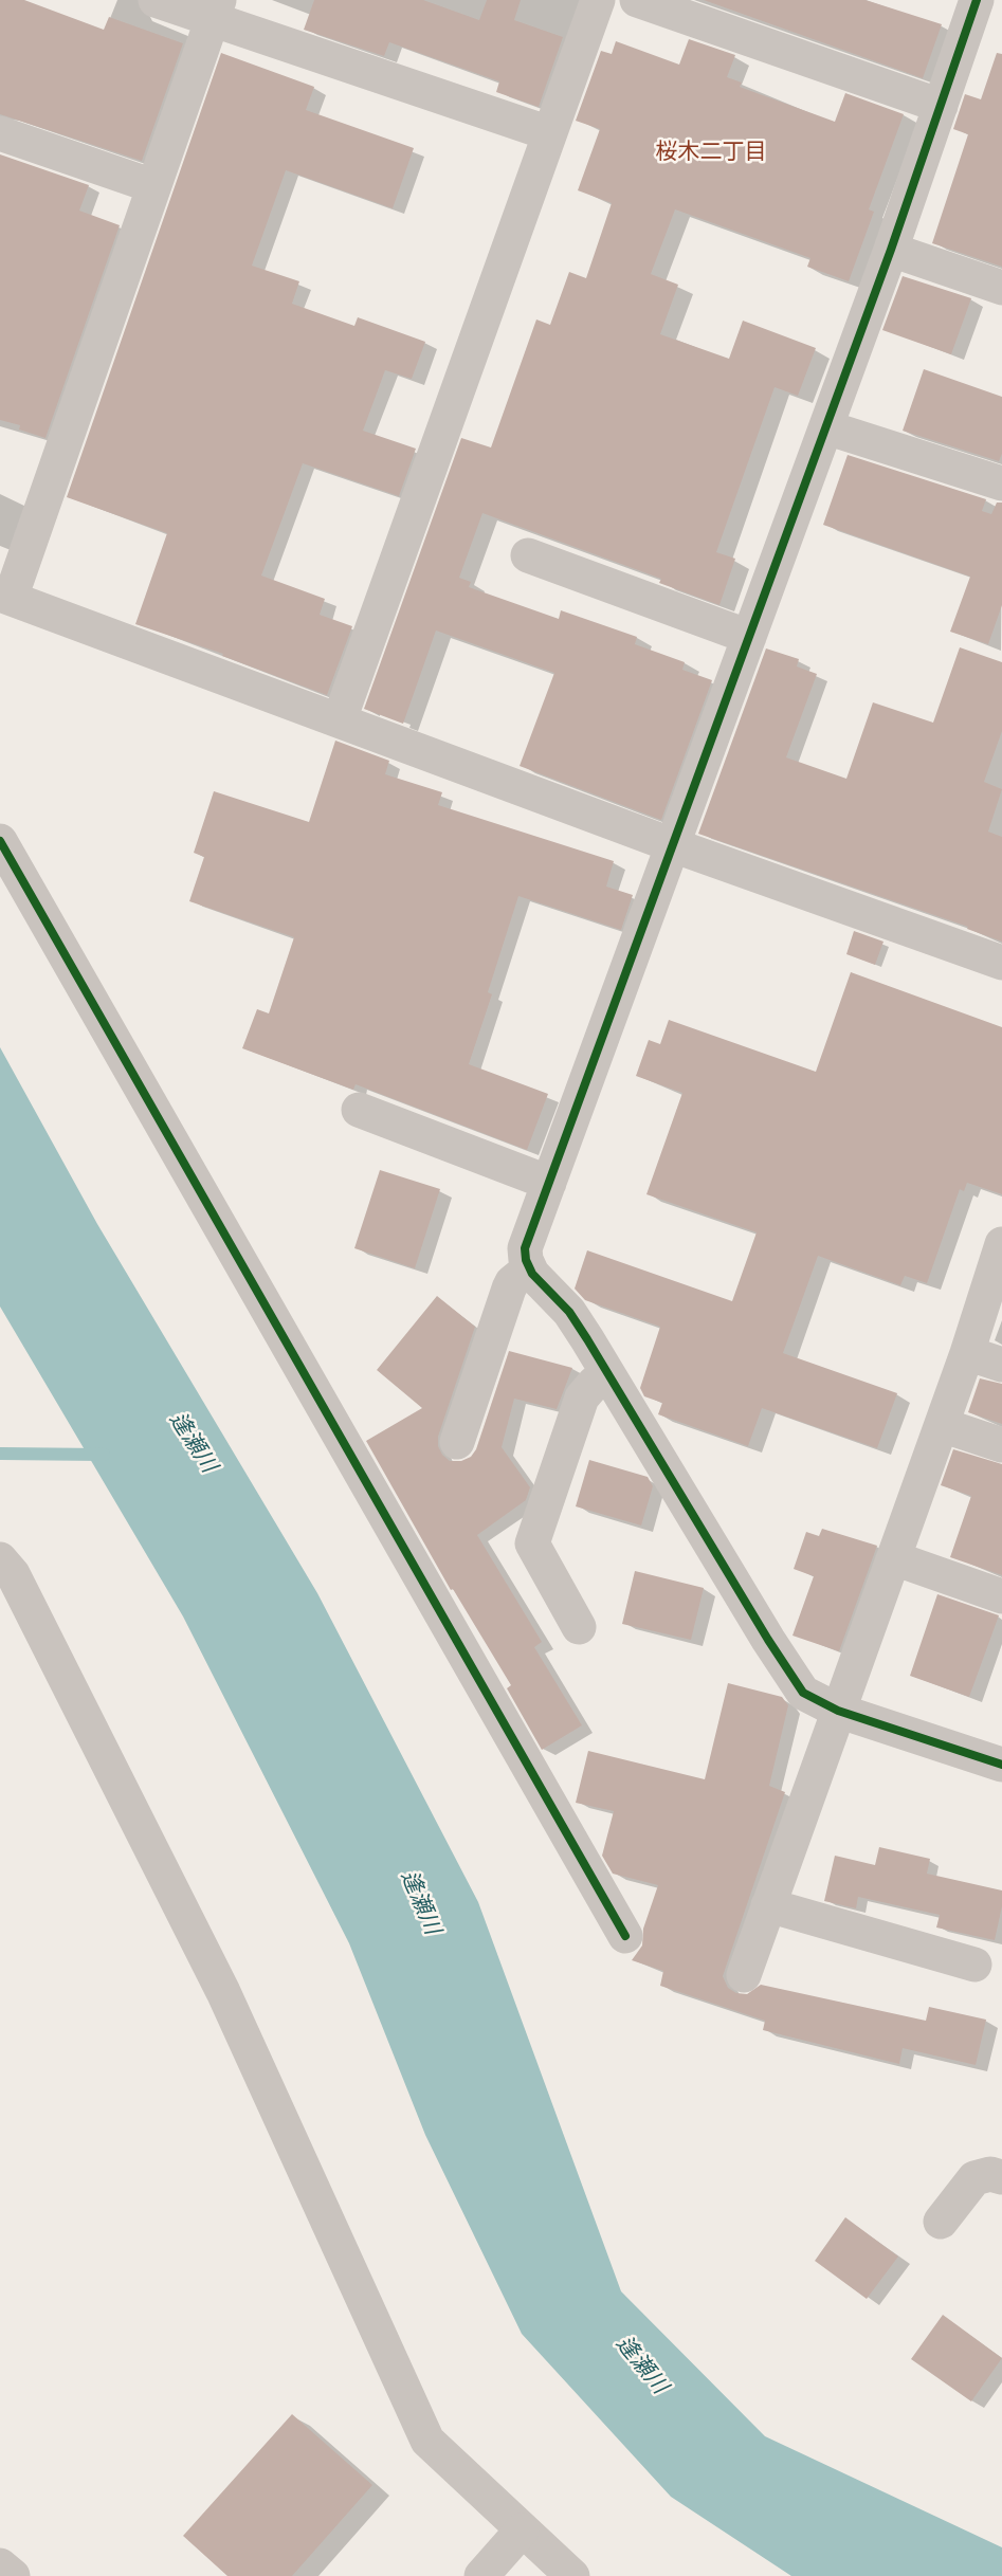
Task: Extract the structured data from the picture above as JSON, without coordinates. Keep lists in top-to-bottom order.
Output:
{
  "districts": ["桜木二丁目"],
  "water": ["逢瀬川"]
}
